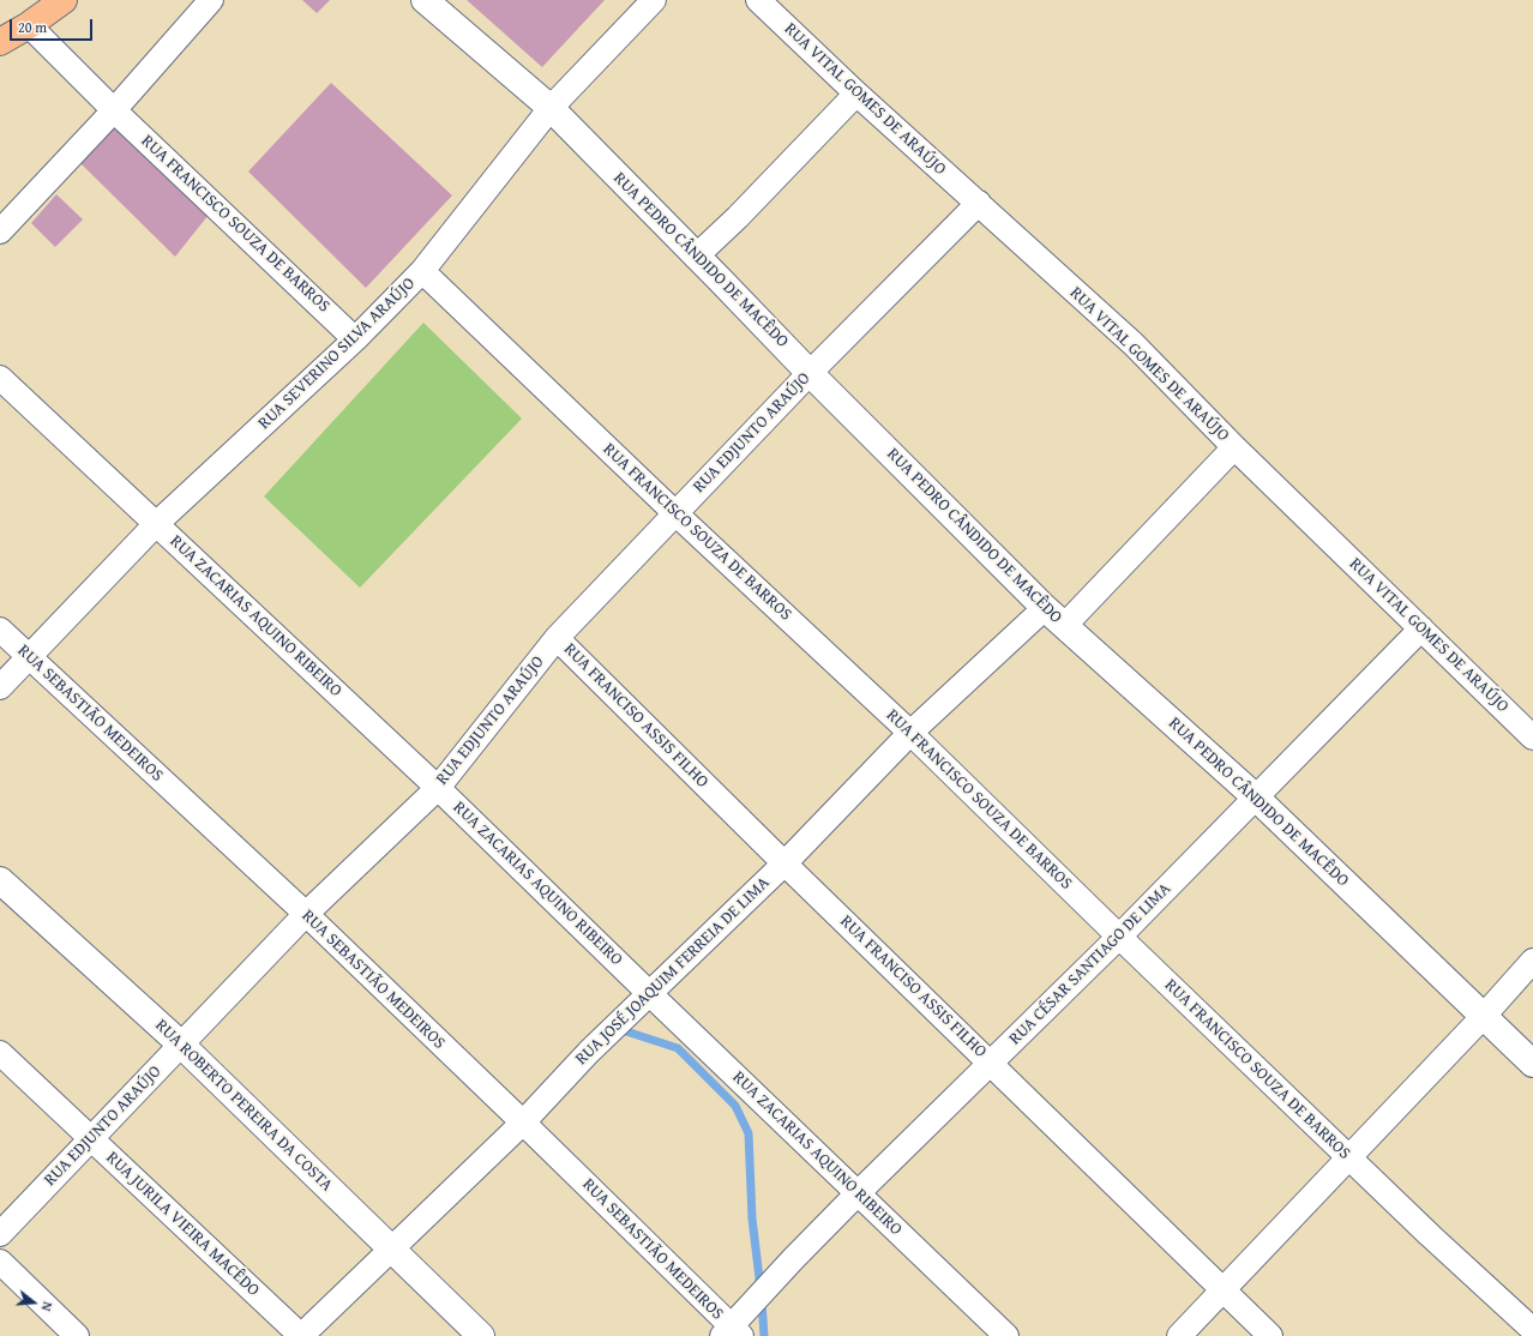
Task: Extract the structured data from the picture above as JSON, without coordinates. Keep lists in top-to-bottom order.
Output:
{
  "streets": {
    "street": [
      "RUA VITAL GOMES DE ARAÚJO",
      "RUA FRANCISCO SOUZA DE BARROS",
      "RUA PEDRO CÂNDIDO DE MACÊDO",
      "RUA SEVERINO SILVA ARAÚJO",
      "RUA EDJUNTO ARAÚJO",
      "RUA ZACARIAS AQUINO RIBEIRO",
      "RUA SEBASTIÃO MEDEIROS",
      "RUA FRANCISO ASSIS FILHO",
      "RUA CÉSAR SANTIAGO DE LIMA",
      "RUA JOSÉ JOAQUIM FERREIA DE LIMA",
      "RUA ROBERTO PEREIRA DA COSTA",
      "RUA JURILA VIEIRA MACÊDO"
    ]
  },
  "crossings": [
    ["RUA VITAL GOMES DE ARAÚJO", "RUA EDJUNTO ARAÚJO"],
    ["RUA VITAL GOMES DE ARAÚJO", "RUA CÉSAR SANTIAGO DE LIMA"],
    ["RUA FRANCISCO SOUZA DE BARROS", "RUA SEVERINO SILVA ARAÚJO"],
    ["RUA FRANCISCO SOUZA DE BARROS", "RUA EDJUNTO ARAÚJO"],
    ["RUA FRANCISCO SOUZA DE BARROS", "RUA CÉSAR SANTIAGO DE LIMA"],
    ["RUA FRANCISCO SOUZA DE BARROS", "RUA JOSÉ JOAQUIM FERREIA DE LIMA"],
    ["RUA PEDRO CÂNDIDO DE MACÊDO", "RUA SEVERINO SILVA ARAÚJO"],
    ["RUA PEDRO CÂNDIDO DE MACÊDO", "RUA EDJUNTO ARAÚJO"],
    ["RUA PEDRO CÂNDIDO DE MACÊDO", "RUA CÉSAR SANTIAGO DE LIMA"],
    ["RUA PEDRO CÂNDIDO DE MACÊDO", "RUA JOSÉ JOAQUIM FERREIA DE LIMA"],
    ["RUA SEVERINO SILVA ARAÚJO", "RUA ZACARIAS AQUINO RIBEIRO"],
    ["RUA SEVERINO SILVA ARAÚJO", "RUA SEBASTIÃO MEDEIROS"],
    ["RUA EDJUNTO ARAÚJO", "RUA ZACARIAS AQUINO RIBEIRO"],
    ["RUA EDJUNTO ARAÚJO", "RUA SEBASTIÃO MEDEIROS"],
    ["RUA EDJUNTO ARAÚJO", "RUA FRANCISO ASSIS FILHO"],
    ["RUA EDJUNTO ARAÚJO", "RUA ROBERTO PEREIRA DA COSTA"],
    ["RUA EDJUNTO ARAÚJO", "RUA JURILA VIEIRA MACÊDO"],
    ["RUA ZACARIAS AQUINO RIBEIRO", "RUA CÉSAR SANTIAGO DE LIMA"],
    ["RUA ZACARIAS AQUINO RIBEIRO", "RUA JOSÉ JOAQUIM FERREIA DE LIMA"],
    ["RUA SEBASTIÃO MEDEIROS", "RUA CÉSAR SANTIAGO DE LIMA"],
    ["RUA SEBASTIÃO MEDEIROS", "RUA JOSÉ JOAQUIM FERREIA DE LIMA"],
    ["RUA FRANCISO ASSIS FILHO", "RUA CÉSAR SANTIAGO DE LIMA"],
    ["RUA FRANCISO ASSIS FILHO", "RUA JOSÉ JOAQUIM FERREIA DE LIMA"],
    ["RUA JOSÉ JOAQUIM FERREIA DE LIMA", "RUA ROBERTO PEREIRA DA COSTA"],
    ["RUA JOSÉ JOAQUIM FERREIA DE LIMA", "RUA JURILA VIEIRA MACÊDO"]
  ],
  "scale_bar": "20 m",
  "north": "right"
}
